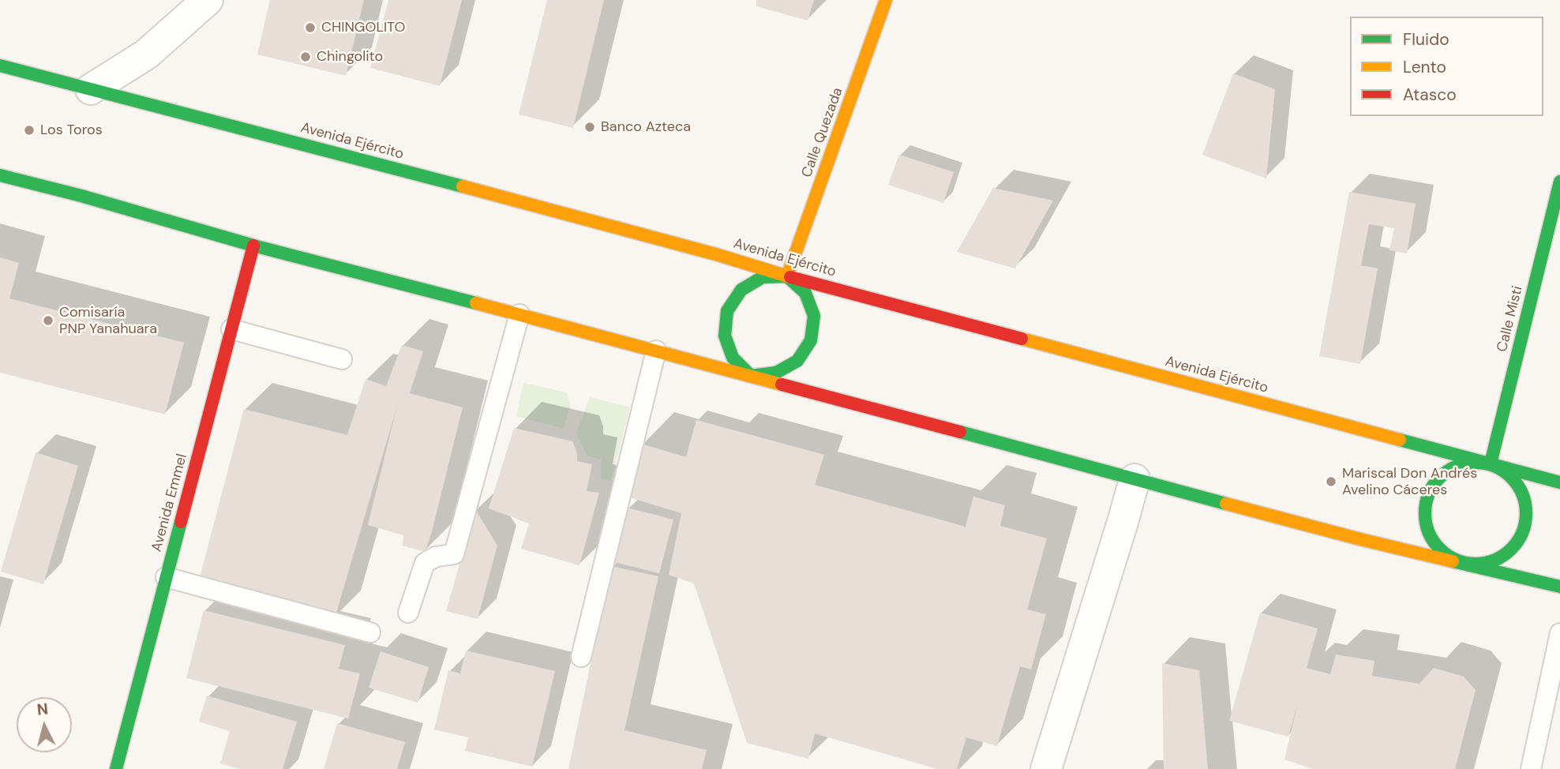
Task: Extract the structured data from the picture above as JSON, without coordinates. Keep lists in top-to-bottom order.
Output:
{
  "streets": {
    "main road": [
      "Calle Quezada",
      "Avenida Ejército",
      "Calle Misti",
      "Avenida Emmel"
    ]
  },
  "crossings": [
    ["Calle Quezada", "Avenida Ejército"],
    ["Avenida Ejército", "Calle Misti"]
  ],
  "places": [
    "CHINGOLITO",
    "Chingolito",
    "Banco Azteca",
    "Los Toros",
    "Comisaría PNP Yanahuara",
    "Mariscal Don Andrés Avelino Cáceres"
  ],
  "legend": ["Fluido", "Lento", "Atasco"],
  "north": "top"
}
